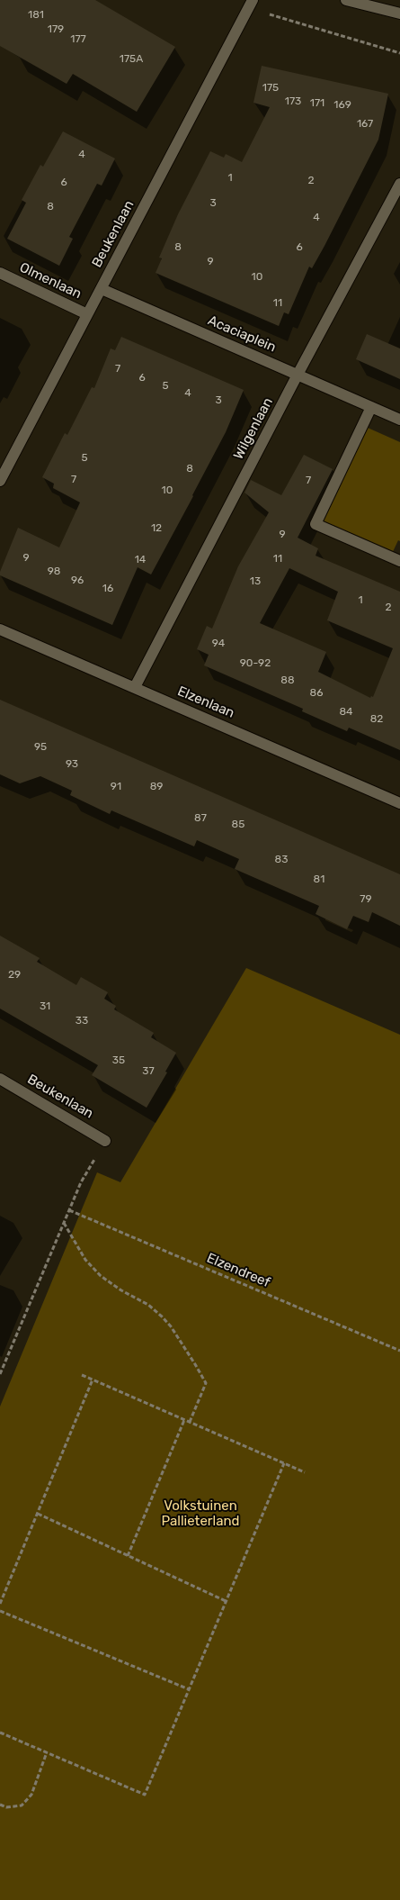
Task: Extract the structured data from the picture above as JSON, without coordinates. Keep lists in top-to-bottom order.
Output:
{
  "streets": {
    "street": [
      "Beukenlaan",
      "Olmenlaan",
      "Acaciaplein",
      "Wilgenlaan",
      "Elzenlaan"
    ],
    "path": ["Elzendreef"]
  },
  "crossings": [
    ["Beukenlaan", "Olmenlaan"],
    ["Beukenlaan", "Acaciaplein"],
    ["Acaciaplein", "Wilgenlaan"],
    ["Wilgenlaan", "Elzenlaan"]
  ],
  "parks": ["Volkstuinen Pallieterland"],
  "house_numbers": [
    "181",
    "179",
    "177",
    "175A",
    "175",
    "173",
    "171",
    "169",
    "167",
    "4",
    "1",
    "2",
    "6",
    "3",
    "8",
    "4",
    "8",
    "6",
    "9",
    "10",
    "11",
    "7",
    "6",
    "5",
    "4",
    "3",
    "5",
    "8",
    "7",
    "7",
    "10",
    "12",
    "9",
    "9",
    "11",
    "14",
    "98",
    "96",
    "13",
    "16",
    "1",
    "2",
    "94",
    "90-92",
    "88",
    "86",
    "84",
    "82",
    "95",
    "93",
    "91",
    "89",
    "87",
    "85",
    "83",
    "81",
    "79",
    "29",
    "31",
    "33",
    "35",
    "37"
  ]
}
